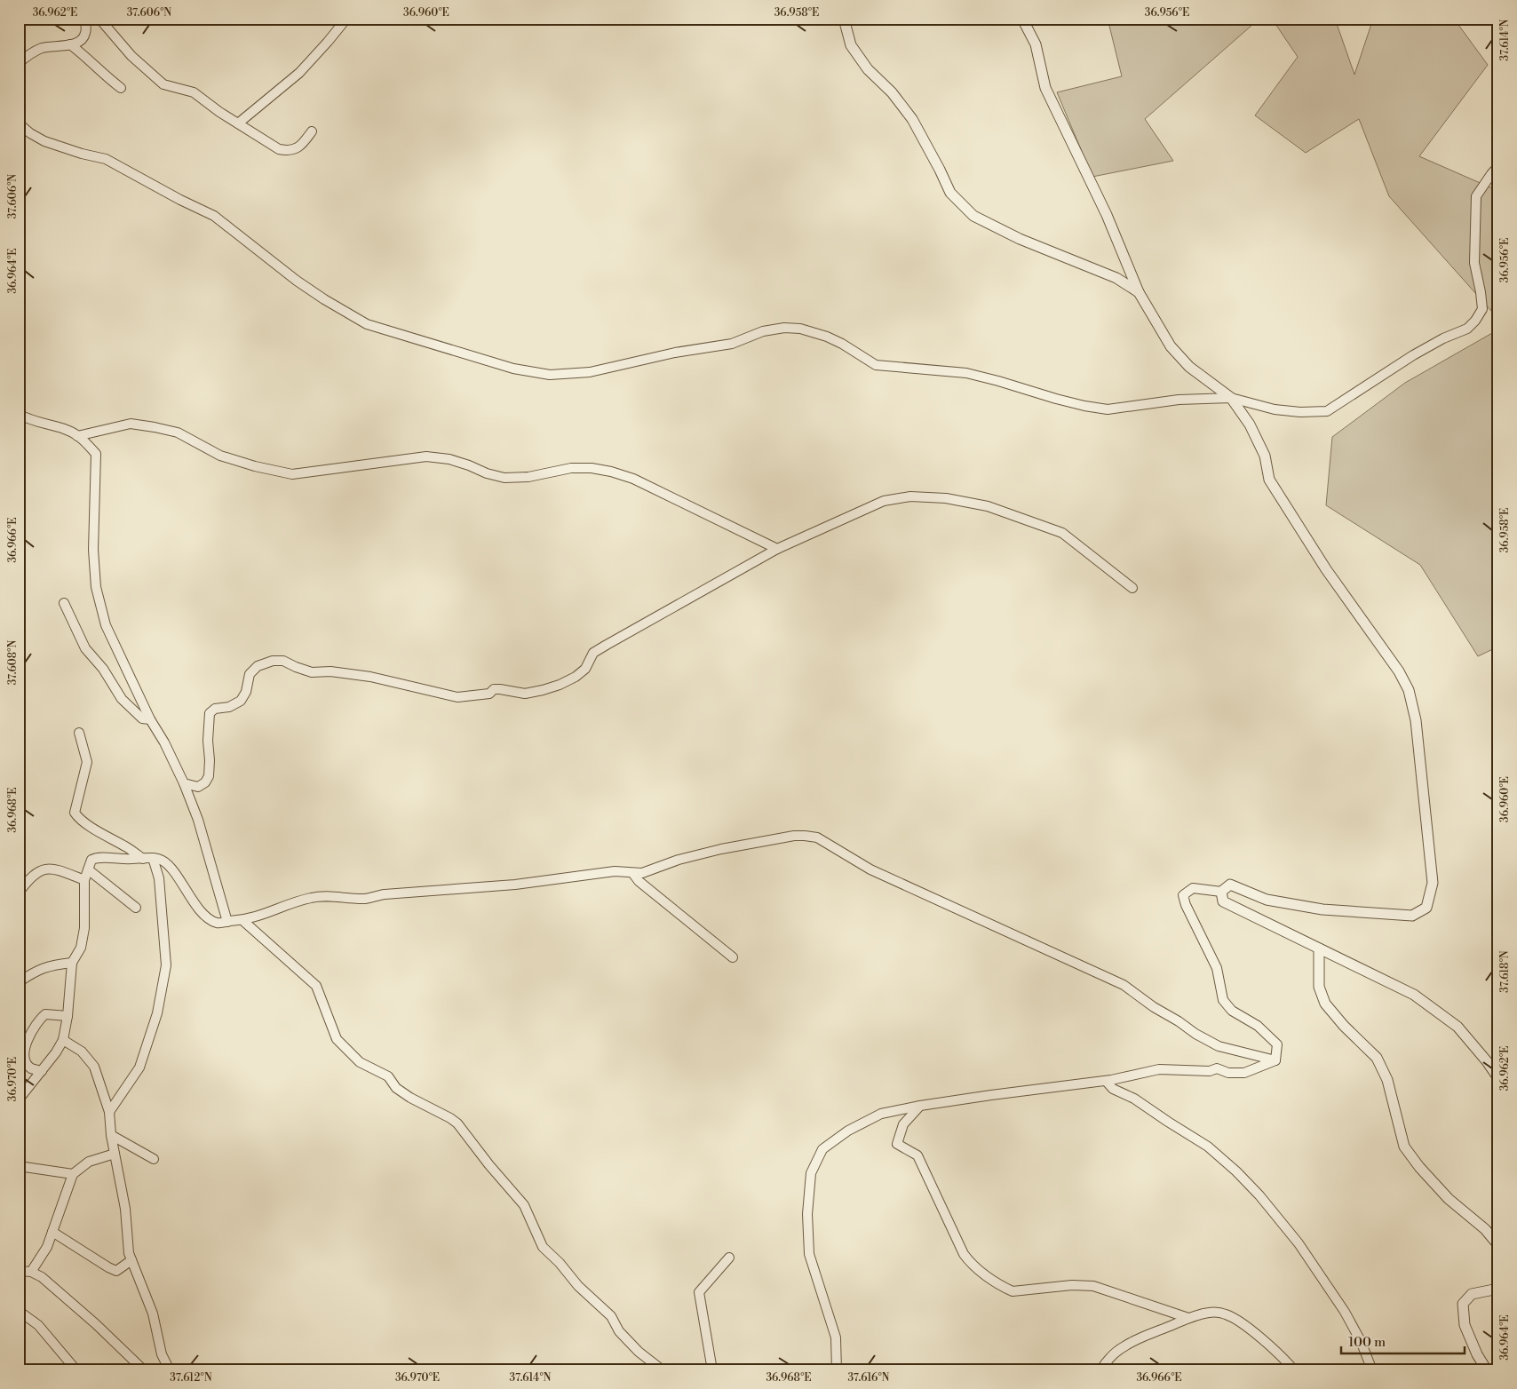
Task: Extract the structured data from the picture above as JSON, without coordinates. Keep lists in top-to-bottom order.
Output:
{
  "scale_bar": "100 m",
  "coordinates": [
    "36.962°E",
    "37.606°N",
    "36.960°E",
    "36.958°E",
    "36.956°E",
    "37.614°N",
    "36.964°E",
    "36.966°E",
    "37.608°N",
    "36.968°E",
    "37.618°N",
    "36.970°E",
    "37.612°N",
    "37.616°N"
  ]
}
